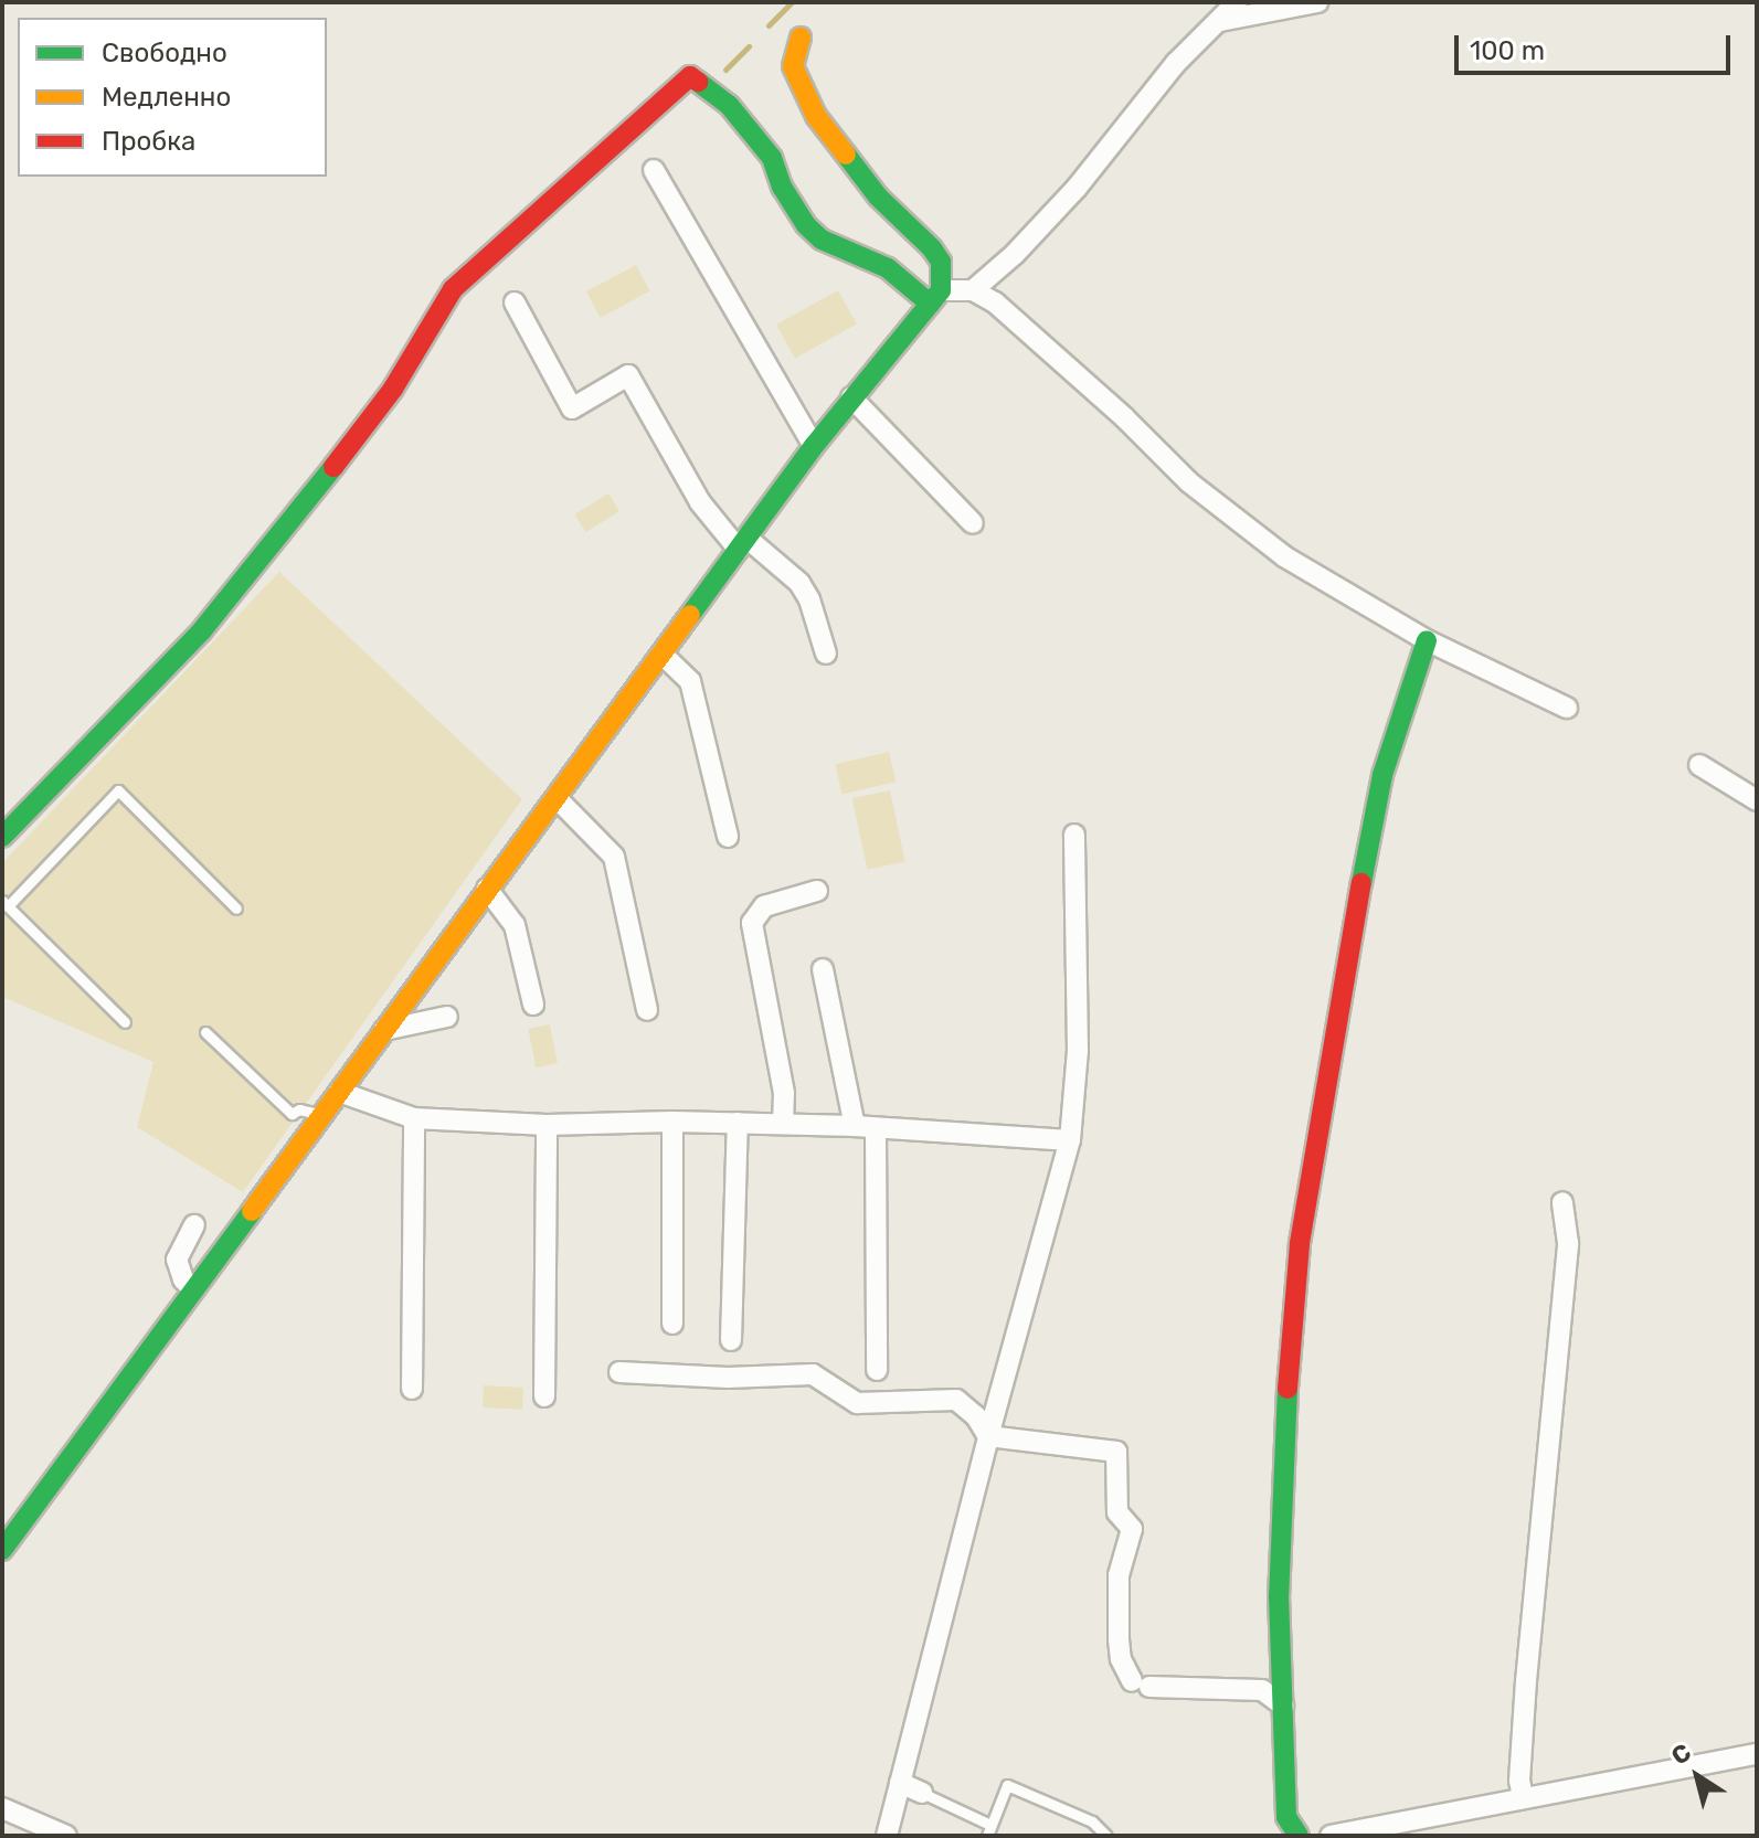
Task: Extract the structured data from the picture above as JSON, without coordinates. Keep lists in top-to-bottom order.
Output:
{
  "legend": ["Свободно", "Медленно", "Пробка"],
  "scale_bar": "100 m",
  "north": "top left"
}
